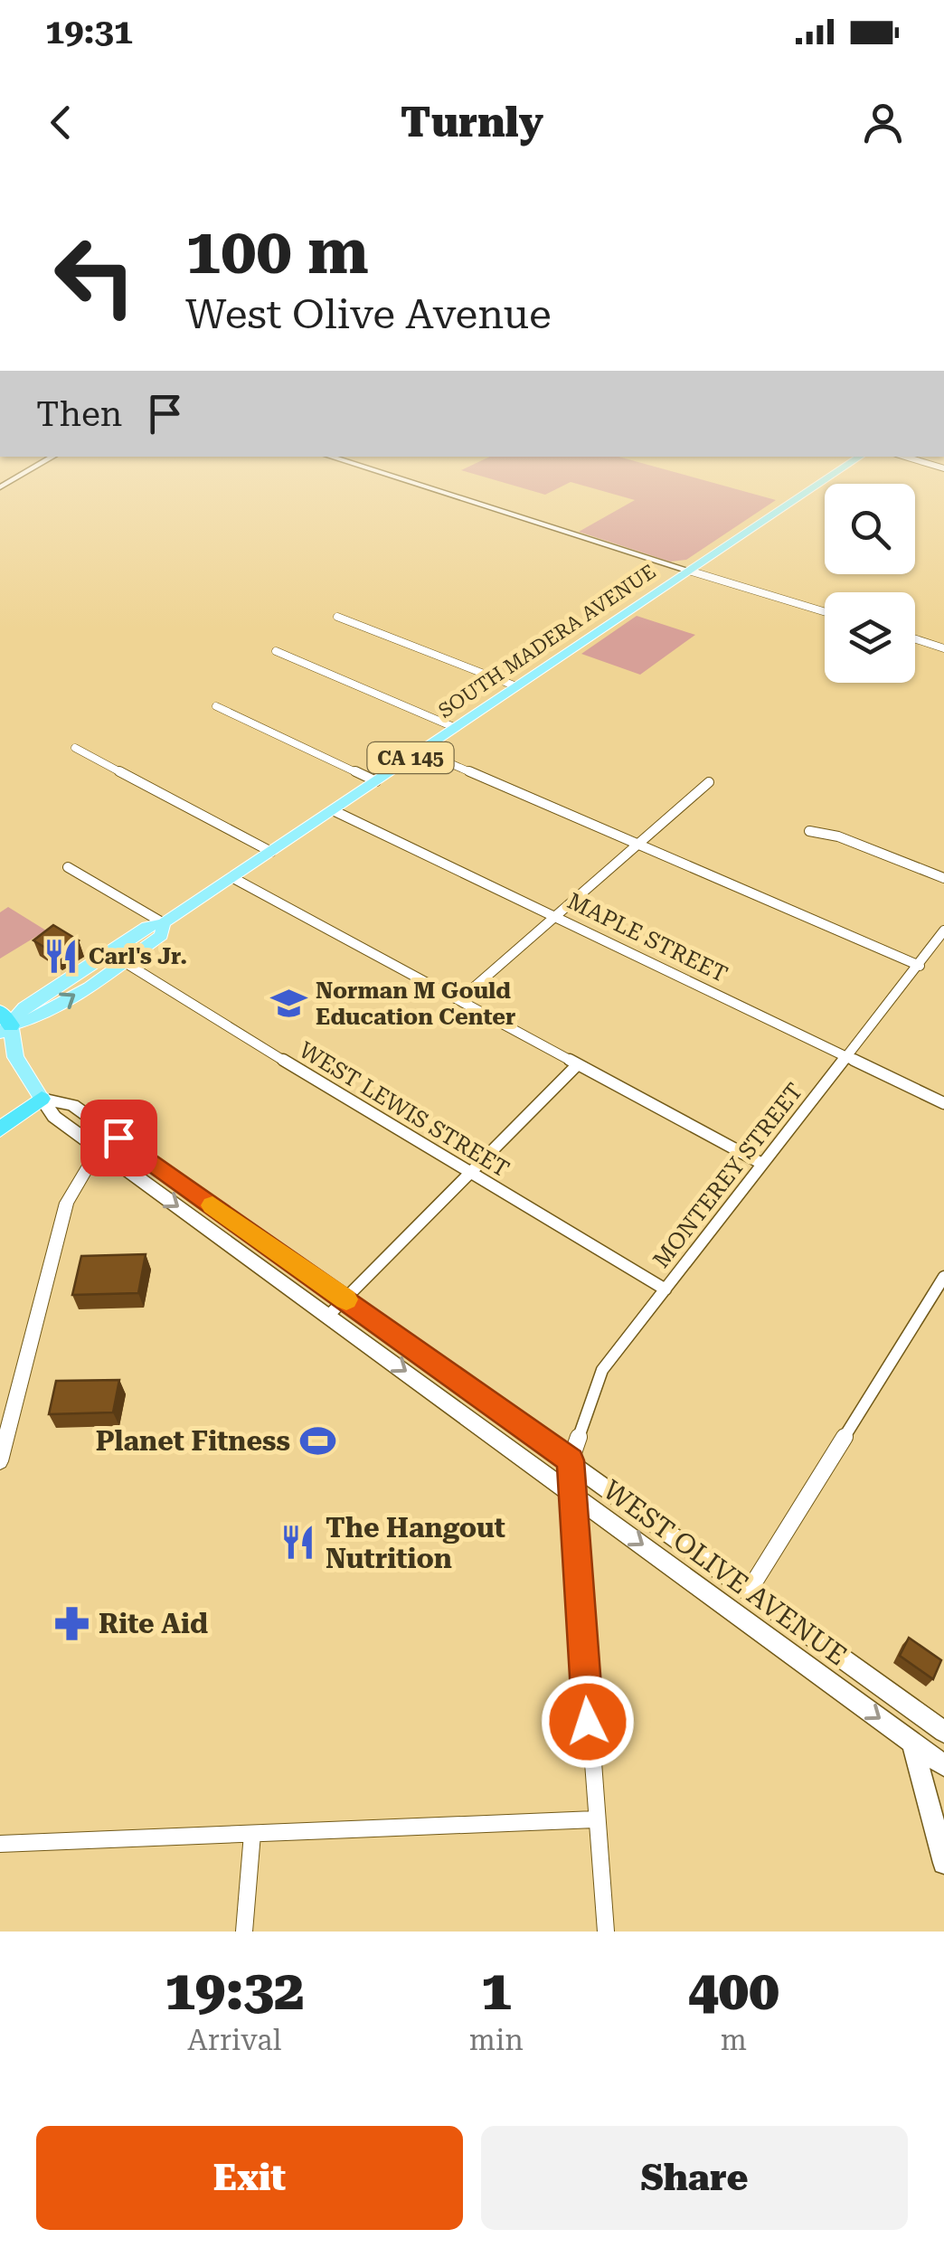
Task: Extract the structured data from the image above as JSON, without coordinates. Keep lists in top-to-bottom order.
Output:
{
  "streets": {
    "main road": ["SOUTH MADERA AVENUE", "CA 145", "WEST OLIVE AVENUE"],
    "street": ["MAPLE STREET", "WEST LEWIS STREET", "MONTEREY STREET"]
  },
  "crossings": [
    ["SOUTH MADERA AVENUE", "MAPLE STREET"],
    ["SOUTH MADERA AVENUE", "WEST LEWIS STREET"],
    ["SOUTH MADERA AVENUE", "WEST OLIVE AVENUE"],
    ["MAPLE STREET", "MONTEREY STREET"],
    ["WEST LEWIS STREET", "MONTEREY STREET"],
    ["MONTEREY STREET", "WEST OLIVE AVENUE"]
  ],
  "places": {
    "restaurant": ["Carl's Jr.", "The Hangout Nutrition"],
    "school or university": ["Norman M Gould Education Center"],
    "sports": ["Planet Fitness"],
    "pharmacy": ["Rite Aid"]
  },
  "page": {
    "status": "19:31",
    "header": "Turnly",
    "turn": ["100 m", "West Olive Avenue"],
    "then": "Then",
    "eta": [
      "19:32",
      "Arrival",
      "1",
      "min",
      "400",
      "m"
    ],
    "buttons": ["Exit", "Share"]
  }
}
